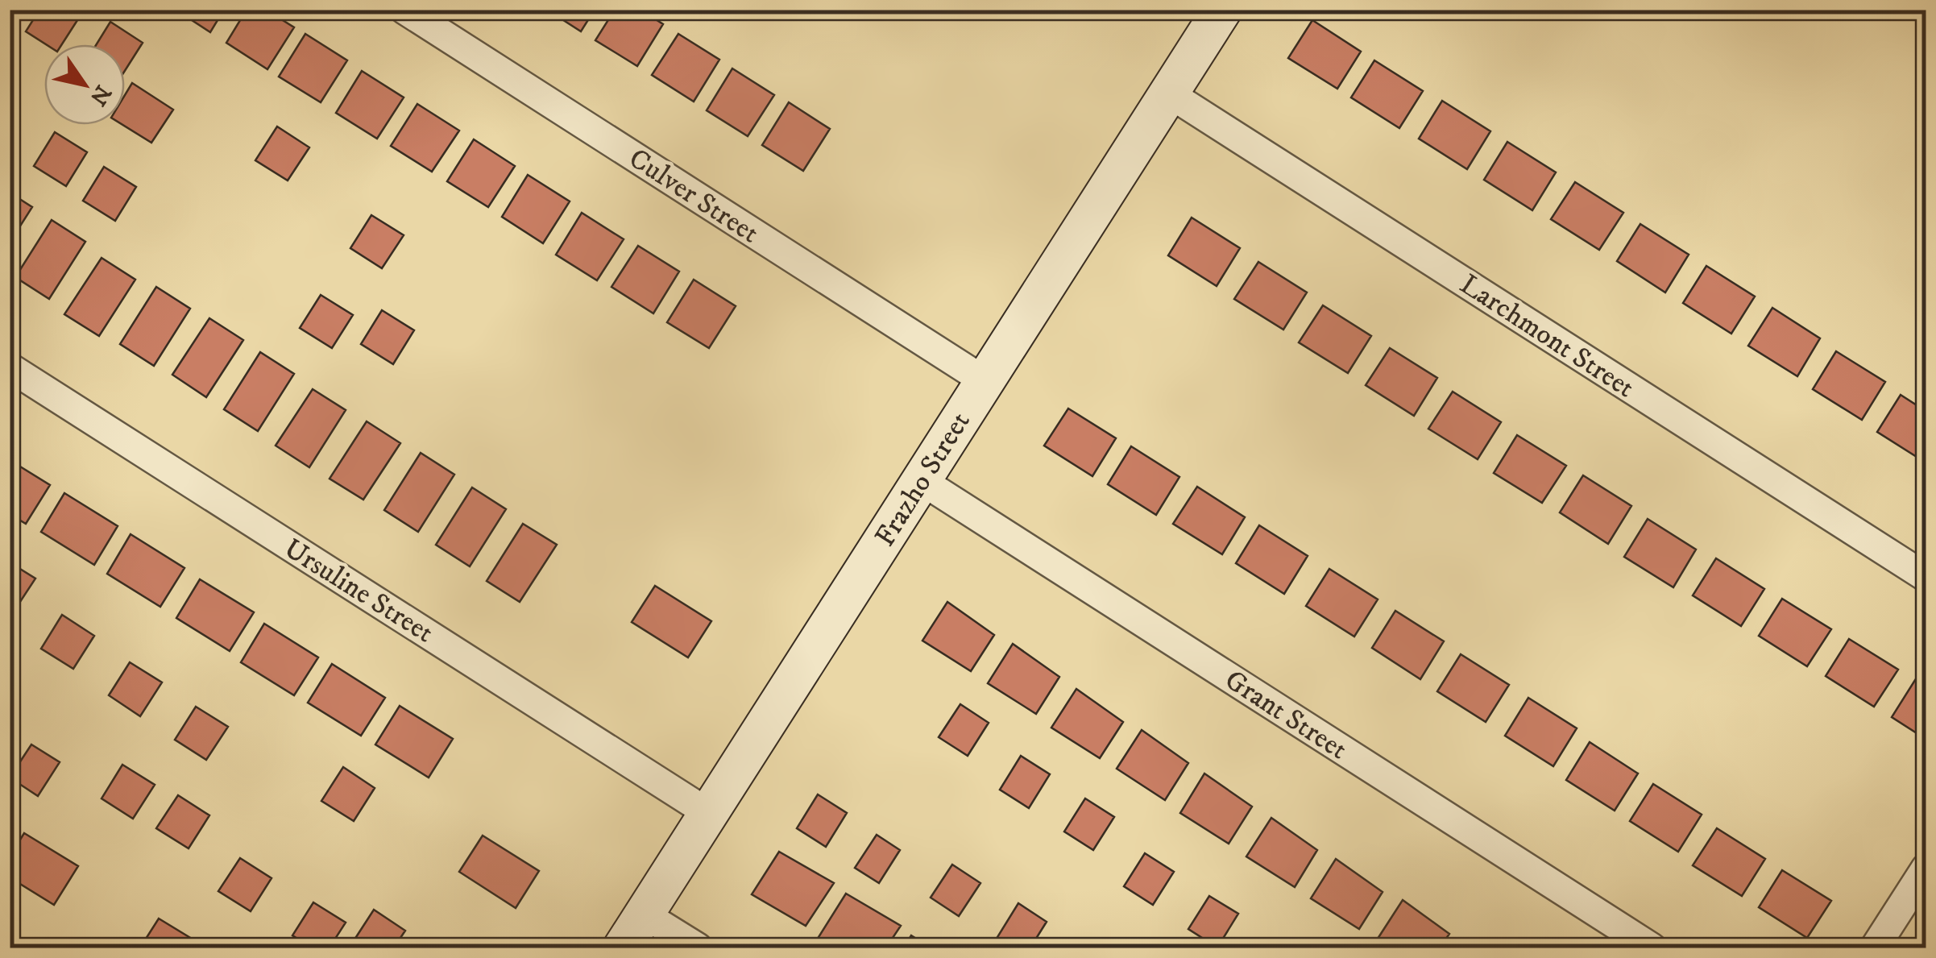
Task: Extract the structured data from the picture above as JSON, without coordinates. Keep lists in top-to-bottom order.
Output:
{
  "streets": {
    "street": [
      "Culver Street",
      "Larchmont Street",
      "Frazho Street",
      "Ursuline Street",
      "Grant Street"
    ]
  },
  "crossings": [
    ["Culver Street", "Frazho Street"],
    ["Larchmont Street", "Frazho Street"],
    ["Frazho Street", "Ursuline Street"],
    ["Frazho Street", "Grant Street"]
  ],
  "north": "bottom right"
}
